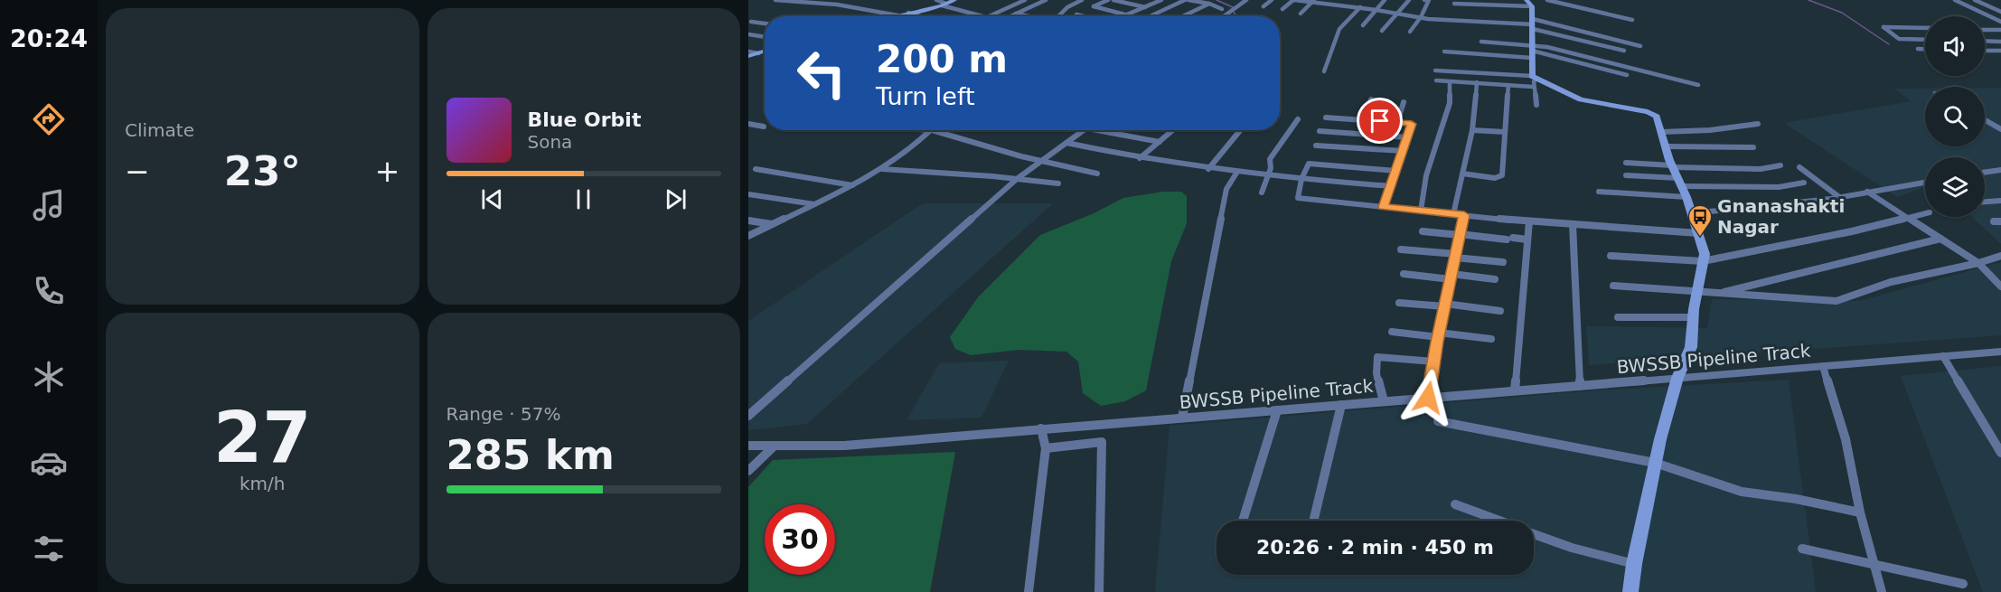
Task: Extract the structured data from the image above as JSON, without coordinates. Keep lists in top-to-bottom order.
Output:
{
  "streets": {
    "street": ["BWSSB Pipeline Track"]
  },
  "places": {
    "bus stop": ["Gnanashakti Nagar"]
  },
  "page": {
    "tabs": "20:24",
    "tile": [
      "Climate",
      ["27", "km/h"],
      ["Range · 57%", "285 km"]
    ],
    "turn": ["200 m", "Turn left"],
    "song": ["Blue Orbit", "Sona"],
    "heat": ["−", "23°", "+"],
    "limit": "30",
    "trip": "20:26 · 2 min · 450 m"
  }
}
